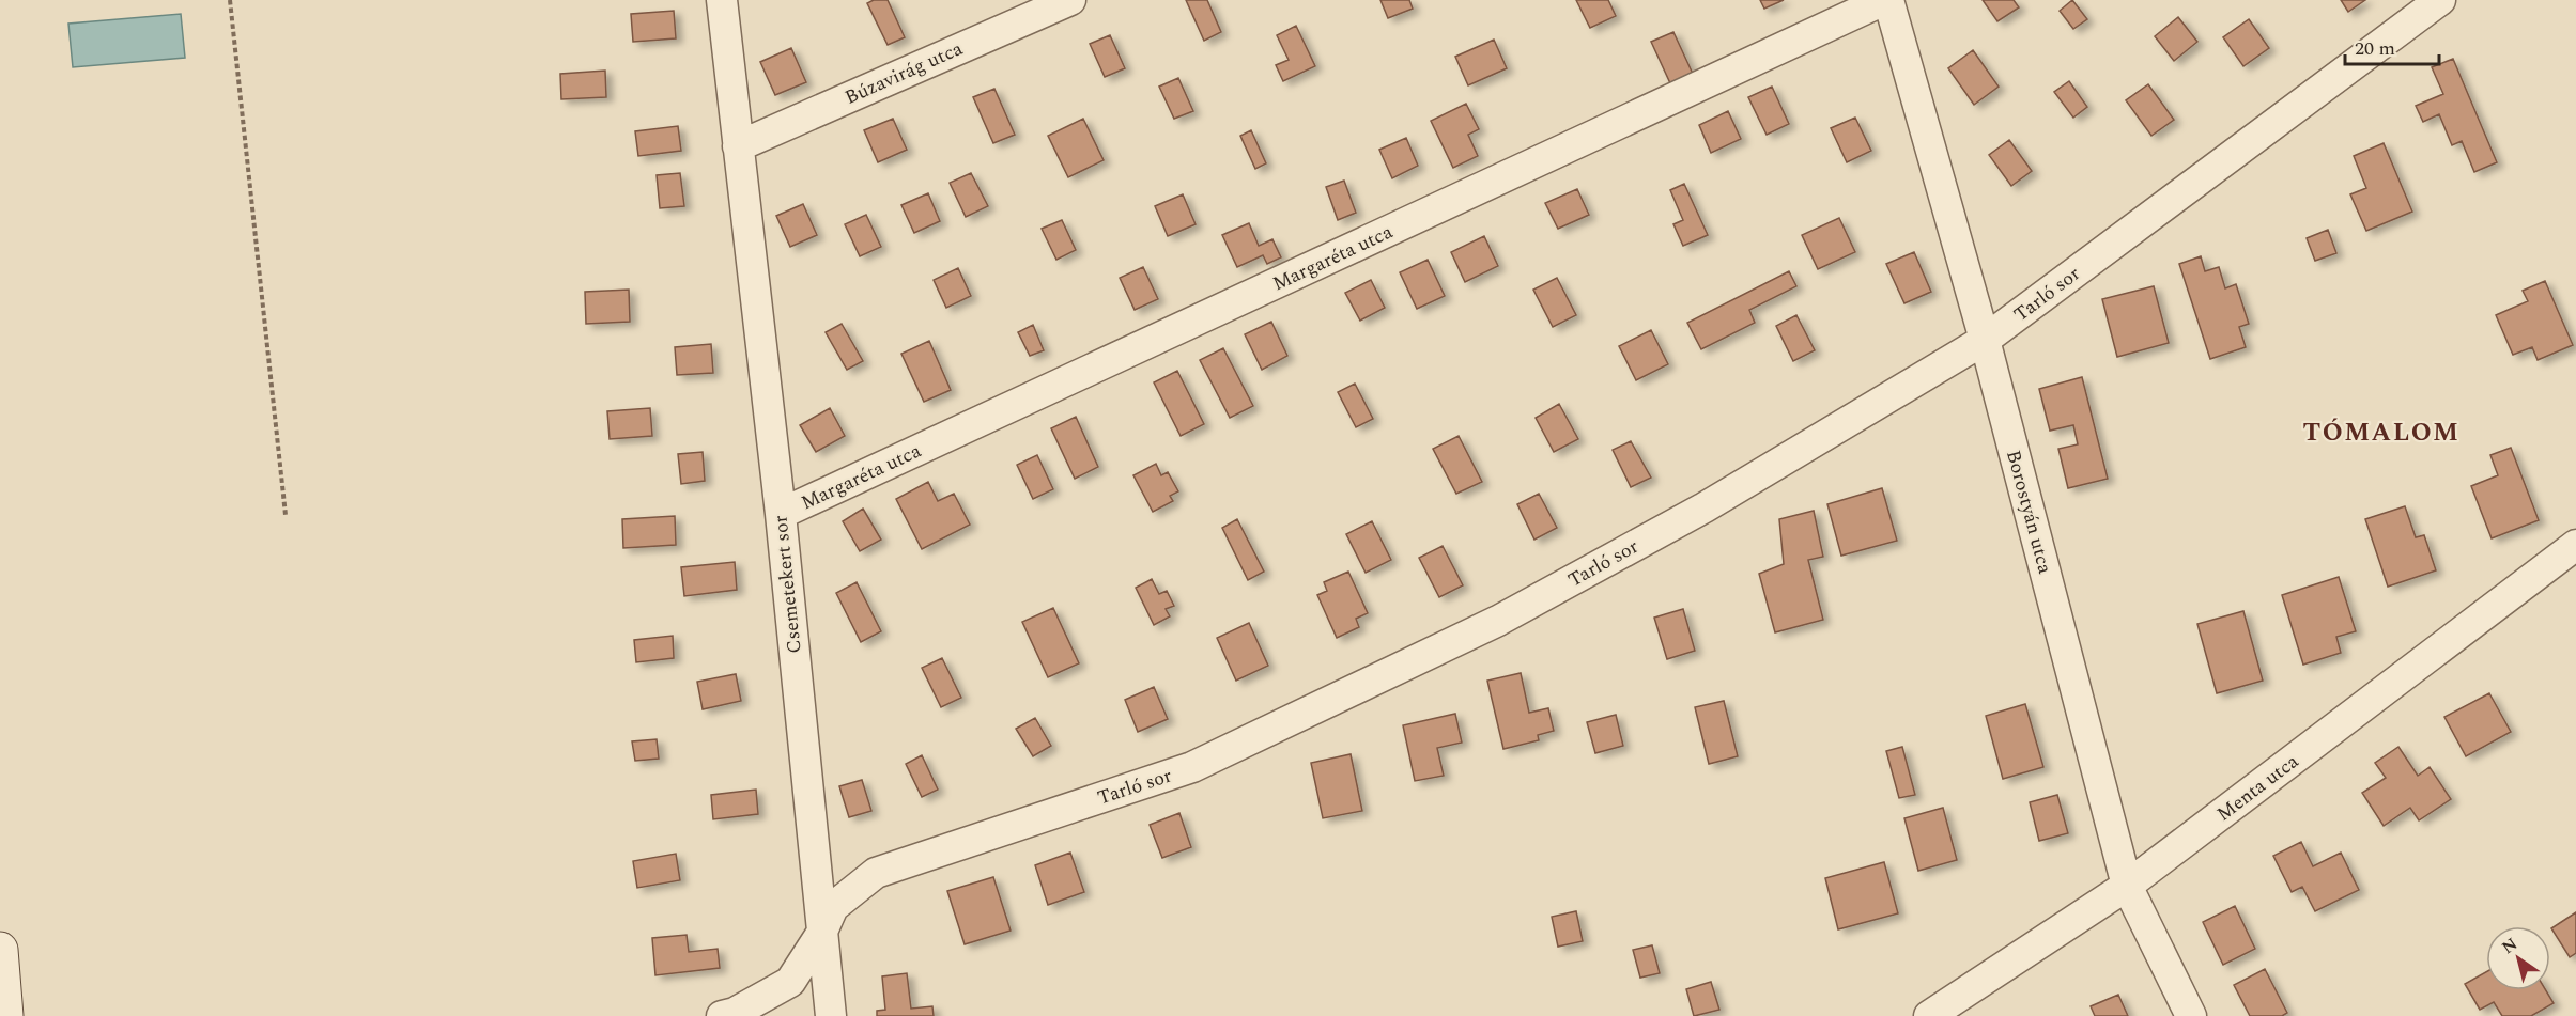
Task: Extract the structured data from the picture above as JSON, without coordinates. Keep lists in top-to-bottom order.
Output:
{
  "streets": {
    "street": [
      "Búzavirág utca",
      "Margaréta utca",
      "Tarló sor",
      "Borostyán utca",
      "Csemetekert sor",
      "Menta utca"
    ]
  },
  "crossings": [
    ["Búzavirág utca", "Csemetekert sor"],
    ["Margaréta utca", "Borostyán utca"],
    ["Margaréta utca", "Csemetekert sor"],
    ["Tarló sor", "Borostyán utca"],
    ["Tarló sor", "Csemetekert sor"],
    ["Borostyán utca", "Menta utca"]
  ],
  "districts": ["TÓMALOM"],
  "scale_bar": "20 m",
  "north": "top left"
}
